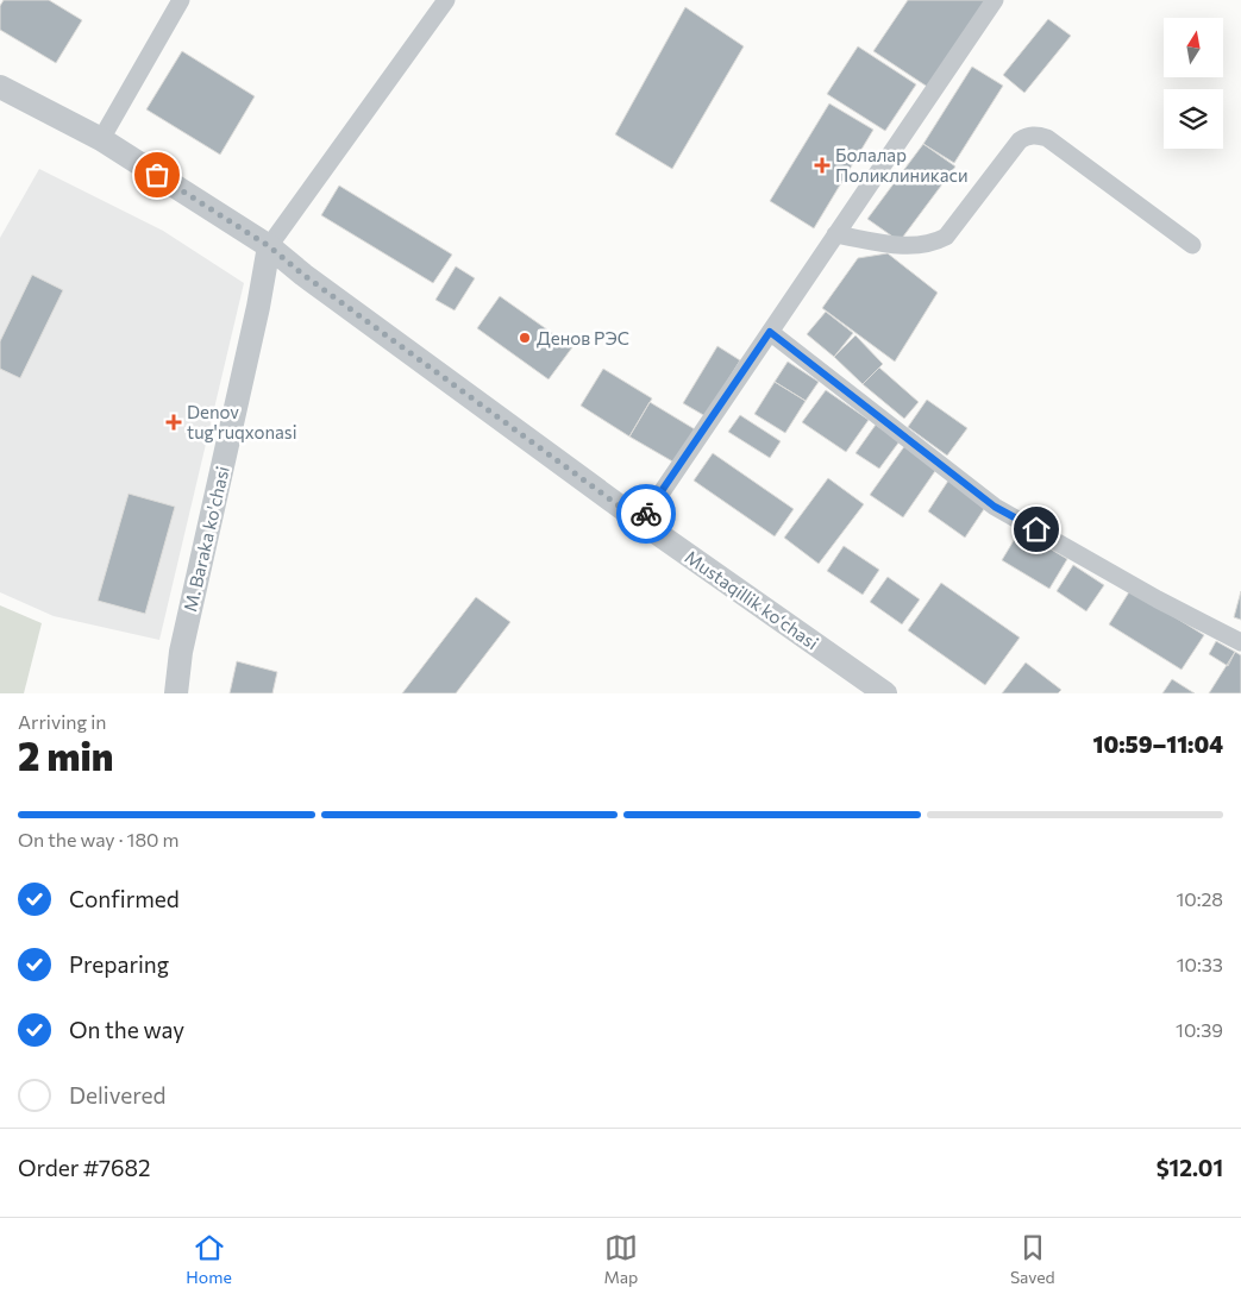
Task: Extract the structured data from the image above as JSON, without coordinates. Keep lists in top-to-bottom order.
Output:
{
  "streets": {
    "street": ["M. Baraka ko'chasi", "Mustaqillik ko‘chasi"]
  },
  "crossings": [
    ["M. Baraka ko'chasi", "Mustaqillik ko‘chasi"]
  ],
  "places": {
    "health": ["Болалар Поликлиникаси", "Denov tug'ruqxonasi"],
    "other": ["Денов РЭС"]
  },
  "north": "top",
  "page": {
    "heading": ["2 min", "Arriving in", "10:59–11:04"],
    "panel": ["Order #7682", "$12.01"],
    "bar": "On the way · 180 m",
    "list": [
      ["Confirmed", "10:28"],
      ["Preparing", "10:33"],
      ["On the way", "10:39"],
      "Delivered"
    ],
    "tabs": ["Home", "Map", "Saved"]
  }
}
